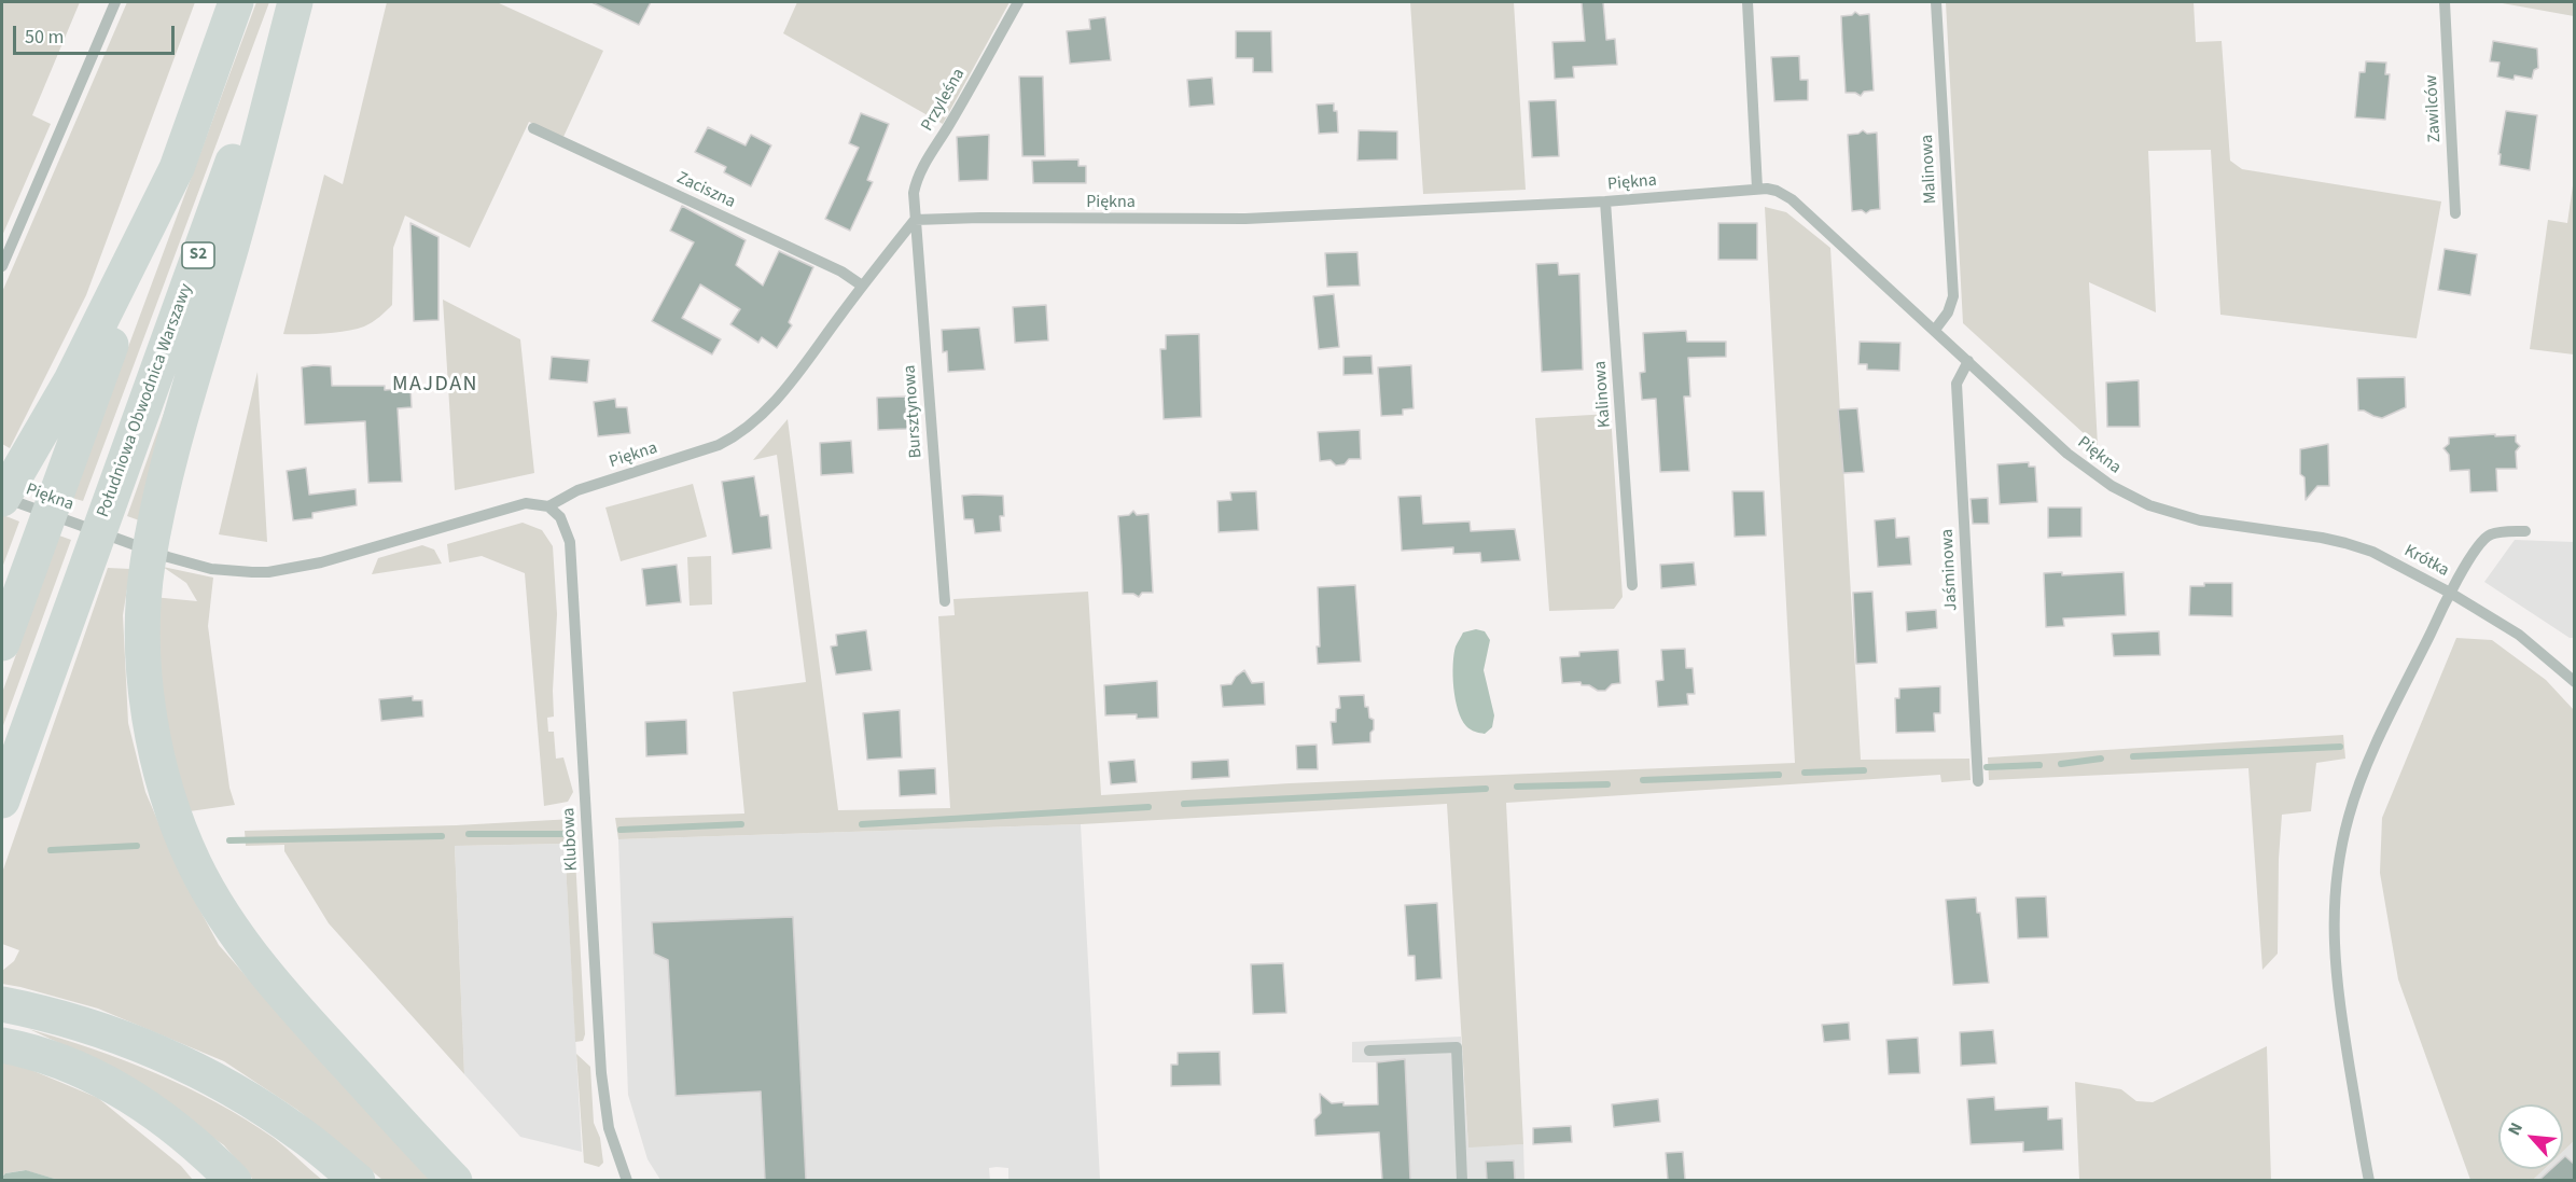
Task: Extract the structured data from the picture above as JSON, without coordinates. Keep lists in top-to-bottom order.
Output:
{
  "streets": {
    "highway": ["S2", "Południowa Obwodnica Warszawy"],
    "street": [
      "Przyleśna",
      "Zawilców",
      "Malinowa",
      "Piękna",
      "Zaciszna",
      "Kalinowa",
      "Bursztynowa",
      "Krótka",
      "Jaśminowa",
      "Klubowa"
    ]
  },
  "crossings": [
    ["Przyleśna", "Piękna"],
    ["Przyleśna", "Bursztynowa"],
    ["Malinowa", "Piękna"],
    ["Piękna", "Zaciszna"],
    ["Piękna", "Kalinowa"],
    ["Piękna", "Bursztynowa"],
    ["Piękna", "Krótka"],
    ["Piękna", "Jaśminowa"],
    ["Piękna", "Klubowa"]
  ],
  "districts": ["MAJDAN"],
  "scale_bar": "50 m",
  "north": "top left"
}
